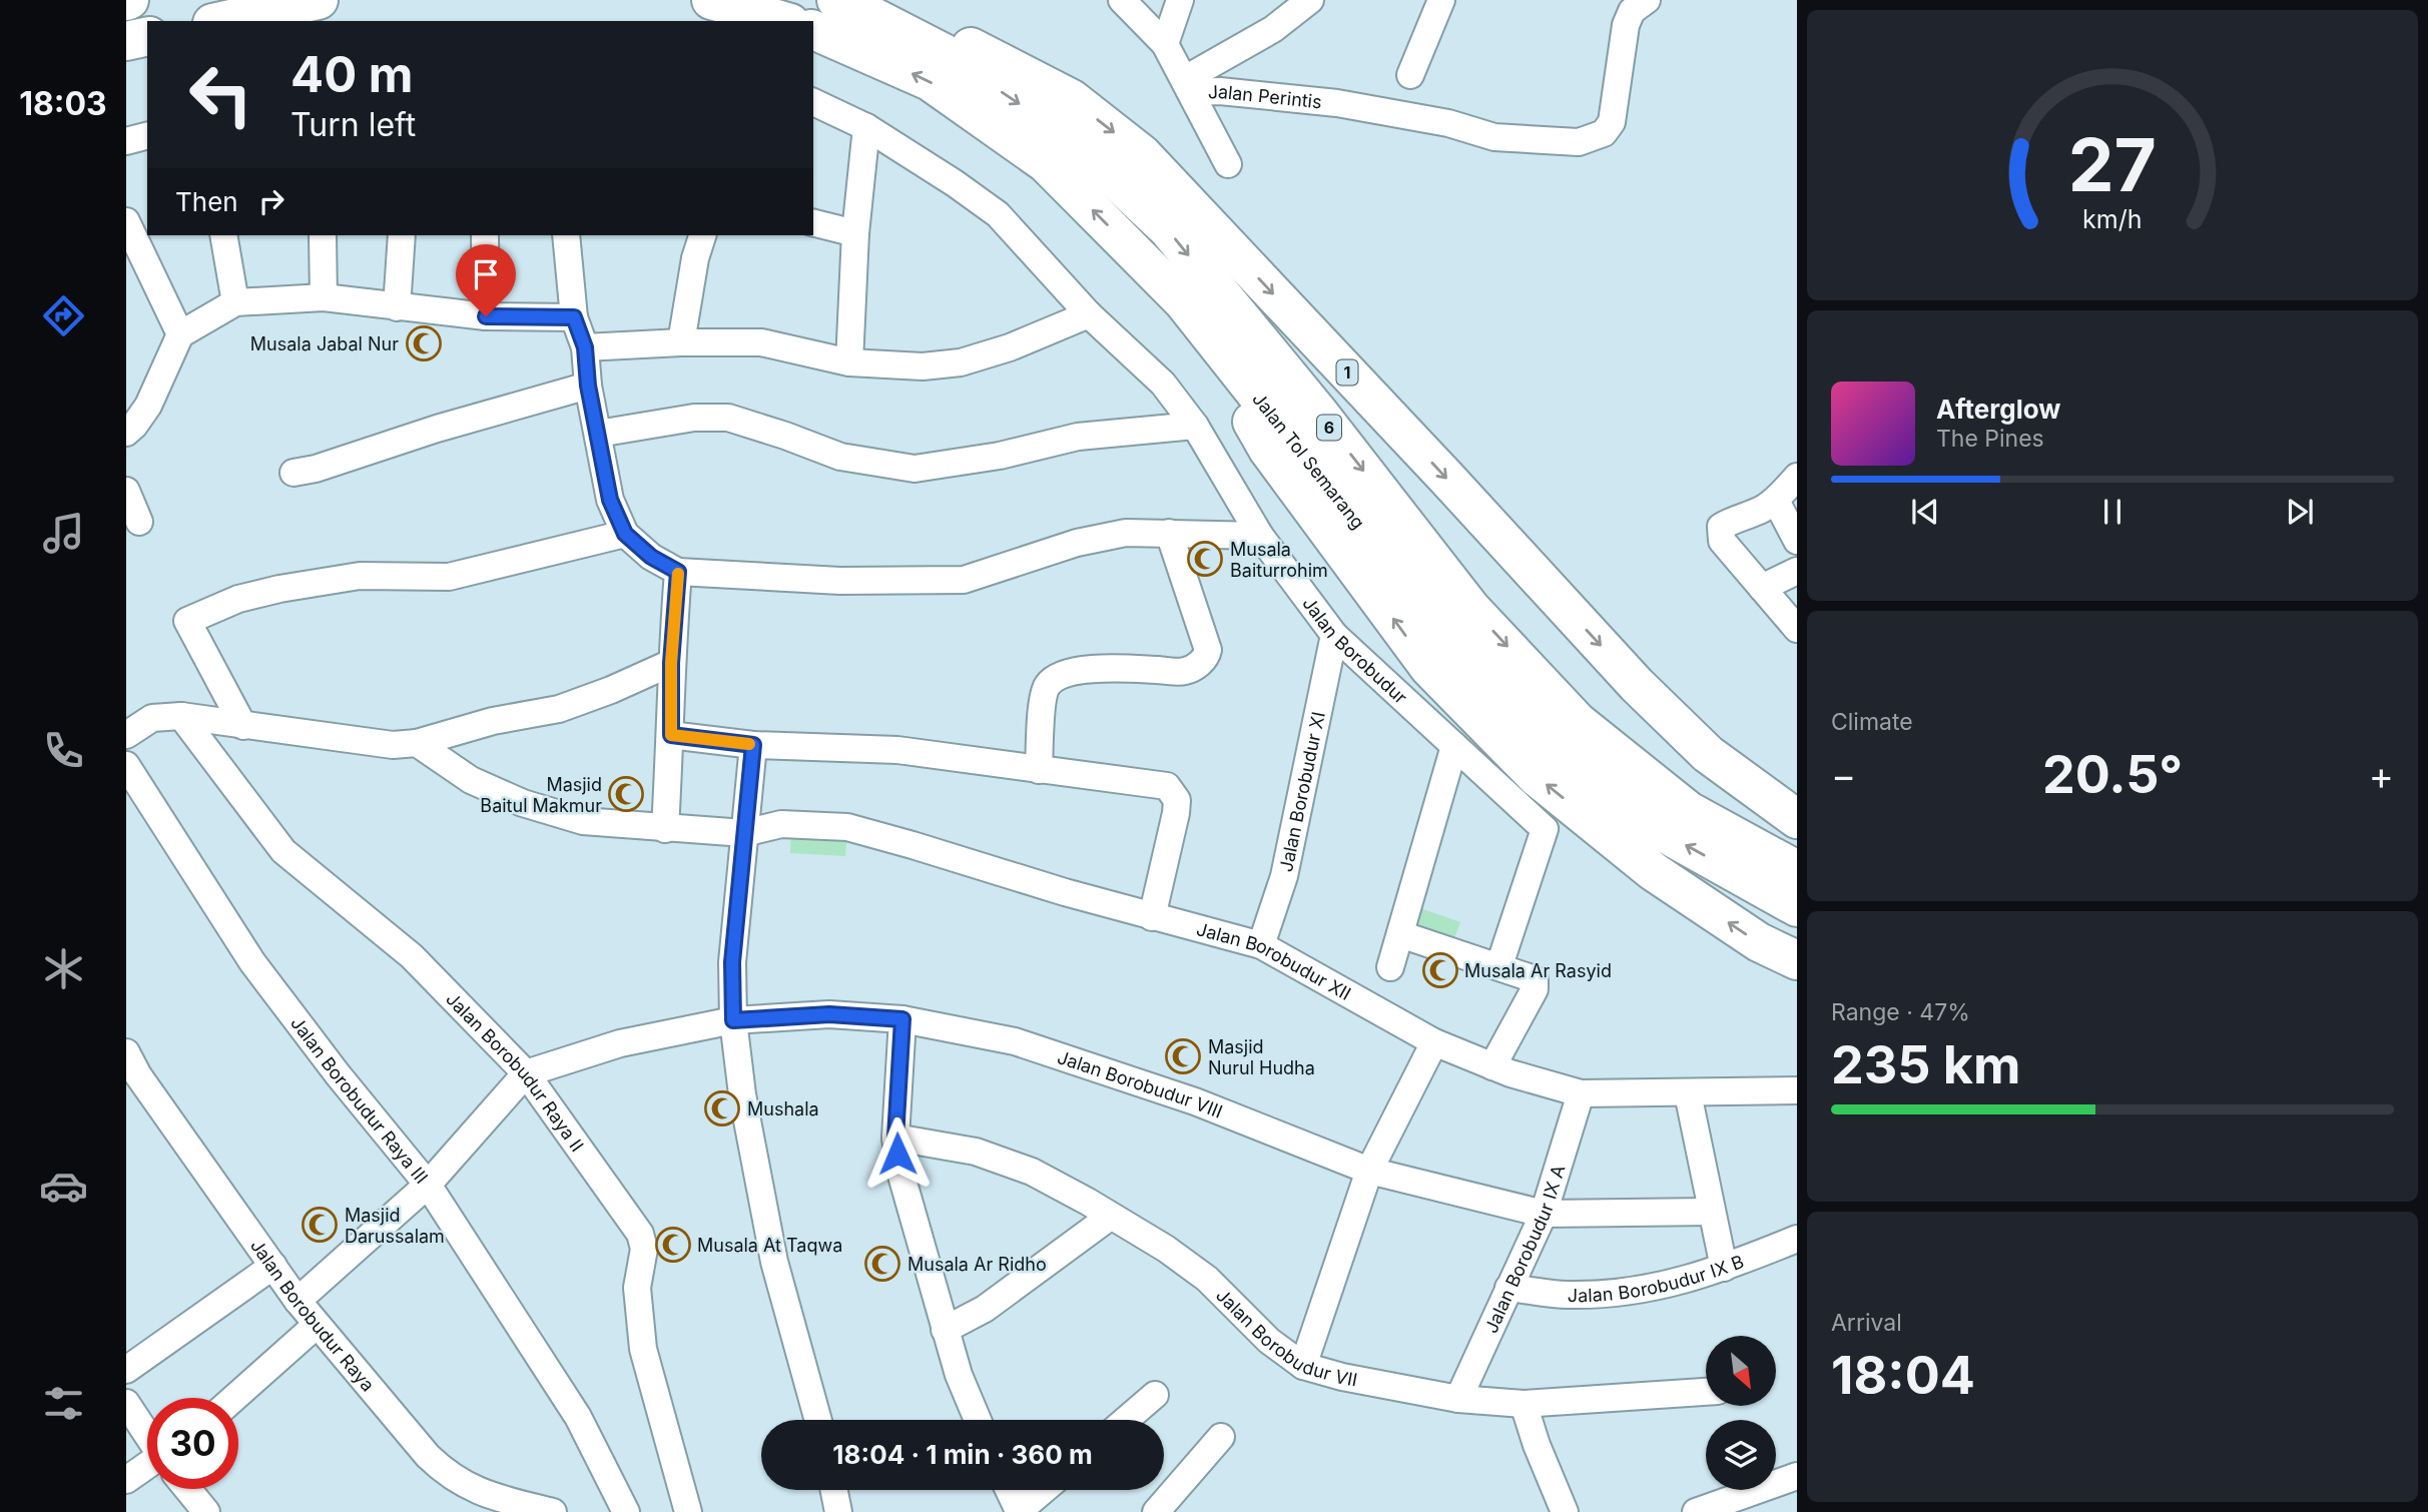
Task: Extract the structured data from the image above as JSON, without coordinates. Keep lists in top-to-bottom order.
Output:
{
  "streets": {
    "highway": ["1", "6", "Jalan Tol Semarang"],
    "street": [
      "Jalan Perintis",
      "Jalan Borobudur",
      "Jalan Borobudur XI",
      "Jalan Borobudur XII",
      "Jalan Borobudur Raya II",
      "Jalan Borobudur VIII",
      "Jalan Borobudur Raya III",
      "Jalan Borobudur IX A",
      "Jalan Borobudur IX B",
      "Jalan Borobudur Raya",
      "Jalan Borobudur VII"
    ]
  },
  "crossings": [
    ["1", "Jalan Tol Semarang"],
    ["Jalan Borobudur", "Jalan Borobudur XI"],
    ["Jalan Borobudur XI", "Jalan Borobudur XII"],
    ["Jalan Borobudur XII", "Jalan Borobudur IX A"],
    ["Jalan Borobudur Raya II", "Jalan Borobudur VIII"],
    ["Jalan Borobudur VIII", "Jalan Borobudur IX A"],
    ["Jalan Borobudur IX A", "Jalan Borobudur IX B"],
    ["Jalan Borobudur IX A", "Jalan Borobudur VII"]
  ],
  "places": {
    "mosque": [
      "Musala Jabal Nur",
      "Musala Baiturrohim",
      "Masjid Baitul Makmur",
      "Musala Ar Rasyid",
      "Masjid Nurul Hudha",
      "Mushala",
      "Masjid Darussalam",
      "Musala At Taqwa",
      "Musala Ar Ridho"
    ]
  },
  "north": "bottom right",
  "page": {
    "tabs": "18:03",
    "turn": ["40 m", "Turn left"],
    "then": "Then",
    "song": ["Afterglow", "The Pines"],
    "tile": [
      "Climate",
      ["Range · 47%", "235 km"],
      ["Arrival", "18:04"]
    ],
    "heat": ["−", "20.5°", "+"],
    "limit": "30",
    "trip": "18:04 · 1 min · 360 m",
    "gauge": ["27", "km/h"]
  }
}
